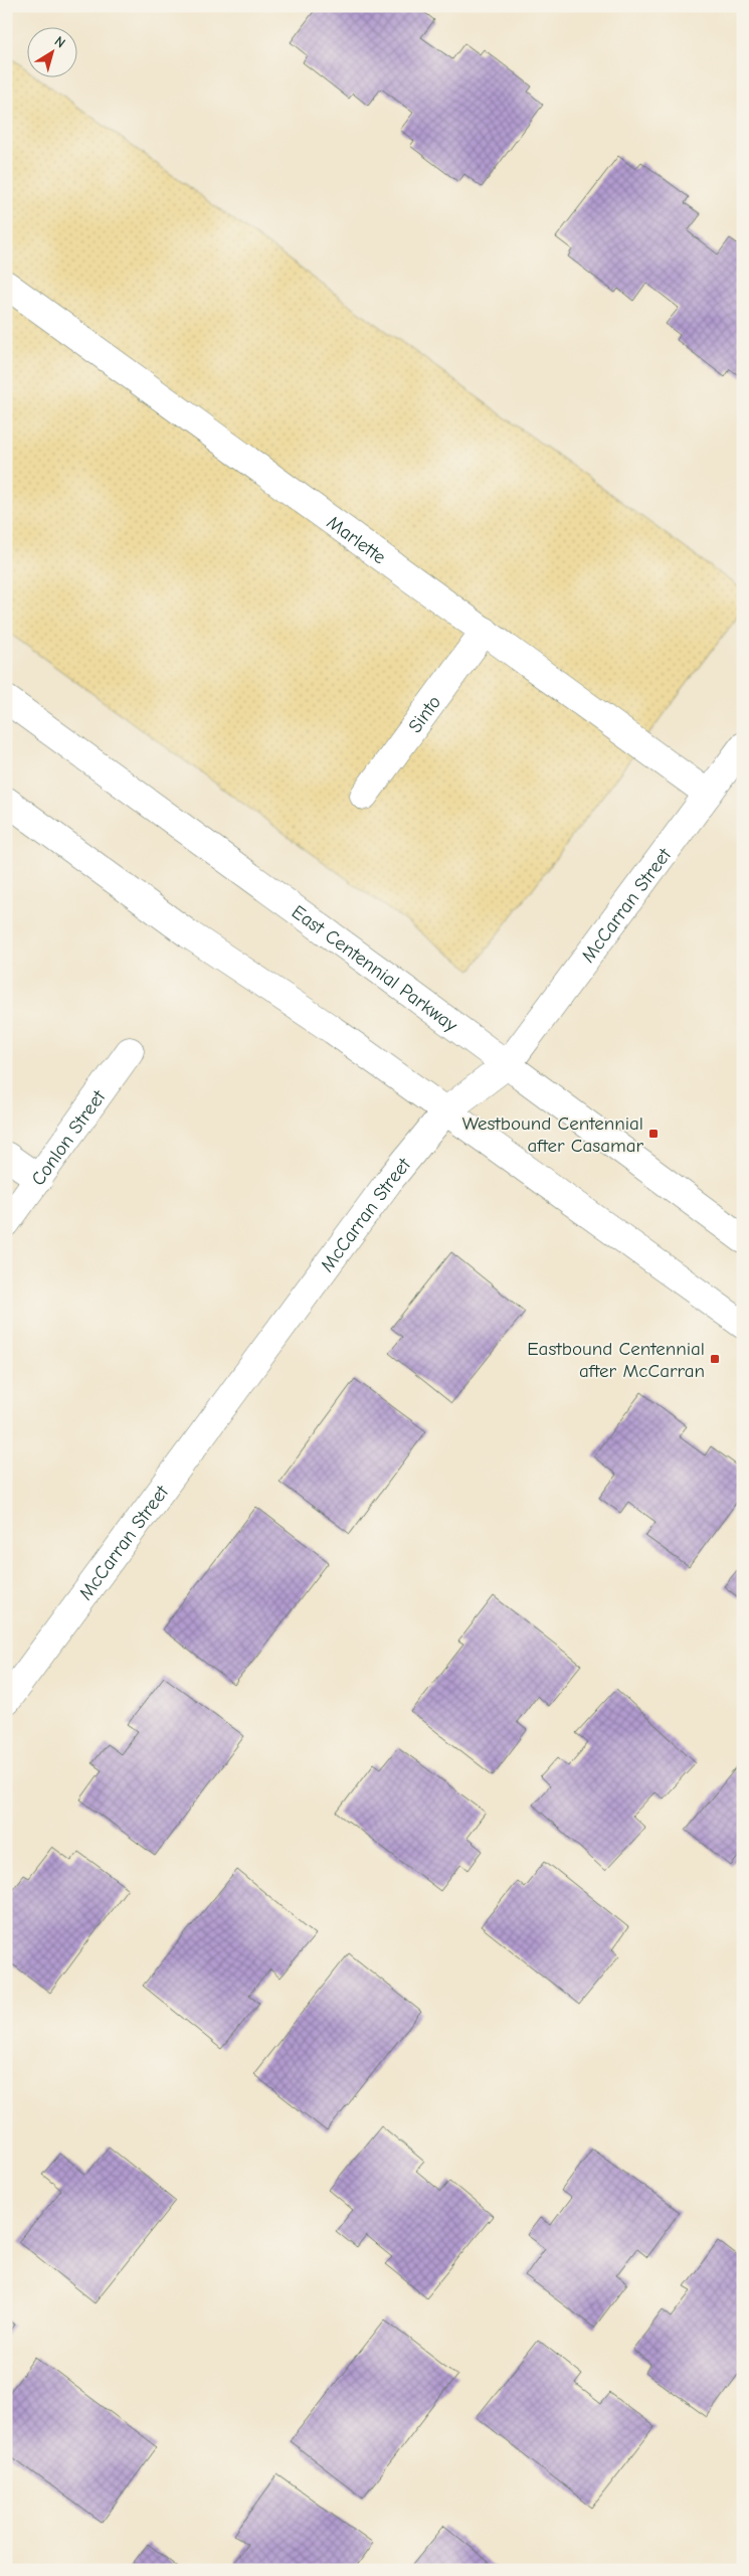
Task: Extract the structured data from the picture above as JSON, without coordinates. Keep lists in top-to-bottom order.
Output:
{
  "streets": {
    "street": [
      "Marlette",
      "Sinto",
      "McCarran Street",
      "East Centennial Parkway",
      "Conlon Street"
    ]
  },
  "crossings": [
    ["Marlette", "Sinto"],
    ["Marlette", "McCarran Street"],
    ["McCarran Street", "East Centennial Parkway"]
  ],
  "places": {
    "transit": ["Westbound Centennial after Casamar", "Eastbound Centennial after McCarran"]
  },
  "north": "top right"
}
